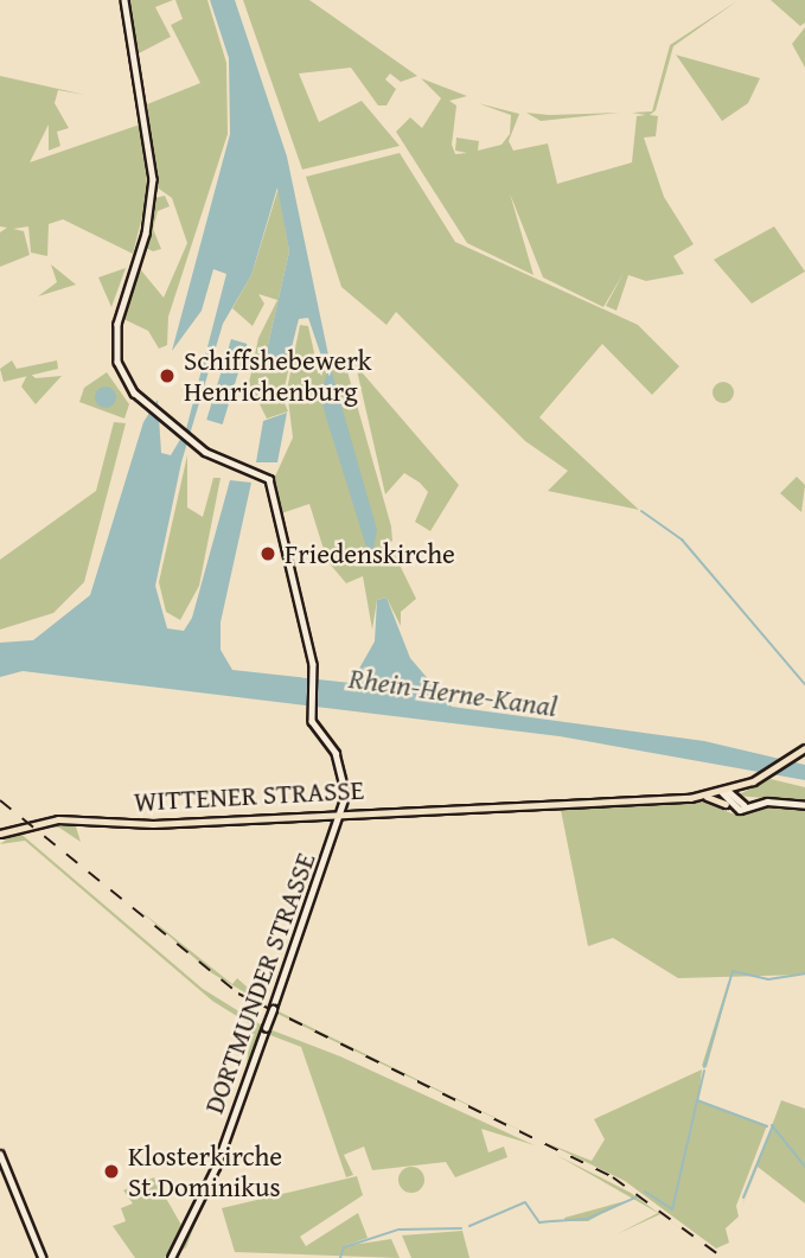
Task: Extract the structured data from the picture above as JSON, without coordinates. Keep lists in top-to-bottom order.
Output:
{
  "streets": {
    "main road": ["WITTENER STRASSE", "DORTMUNDER STRASSE"]
  },
  "crossings": [
    ["WITTENER STRASSE", "DORTMUNDER STRASSE"]
  ],
  "water": ["Rhein-Herne-Kanal"],
  "places": ["Schiffshebewerk Henrichenburg", "Friedenskirche", "Klosterkirche St.Dominikus"]
}
